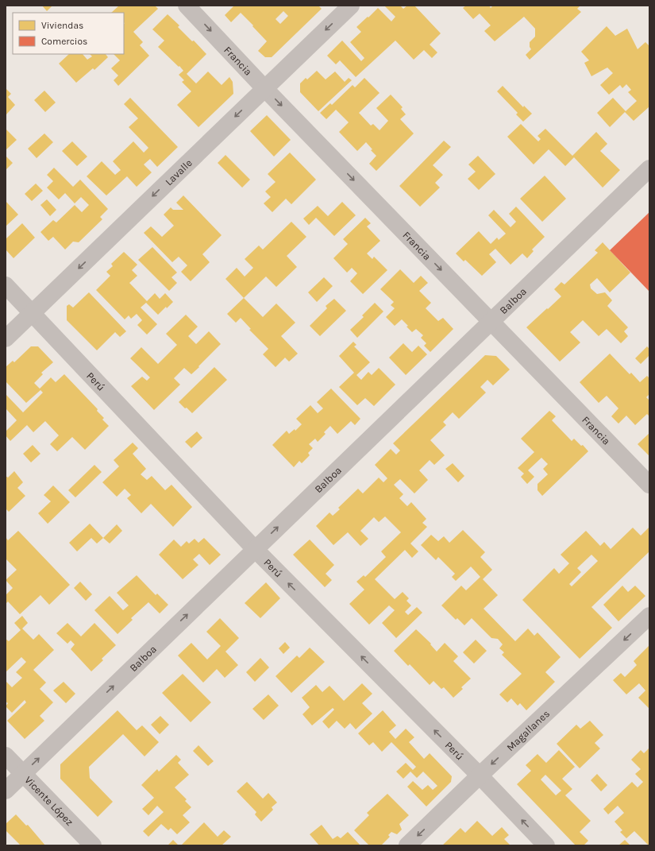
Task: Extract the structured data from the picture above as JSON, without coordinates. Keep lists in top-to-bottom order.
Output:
{
  "streets": {
    "street": [
      "Francia",
      "Lavalle",
      "Balboa",
      "Perú",
      "Magallanes",
      "Vicente López"
    ]
  },
  "crossings": [
    ["Francia", "Lavalle"],
    ["Francia", "Balboa"],
    ["Lavalle", "Perú"],
    ["Balboa", "Perú"],
    ["Balboa", "Vicente López"],
    ["Perú", "Magallanes"]
  ],
  "one_way": [
    "Francia",
    "Lavalle",
    "Balboa",
    "Perú",
    "Magallanes"
  ],
  "legend": ["Viviendas", "Comercios"]
}
